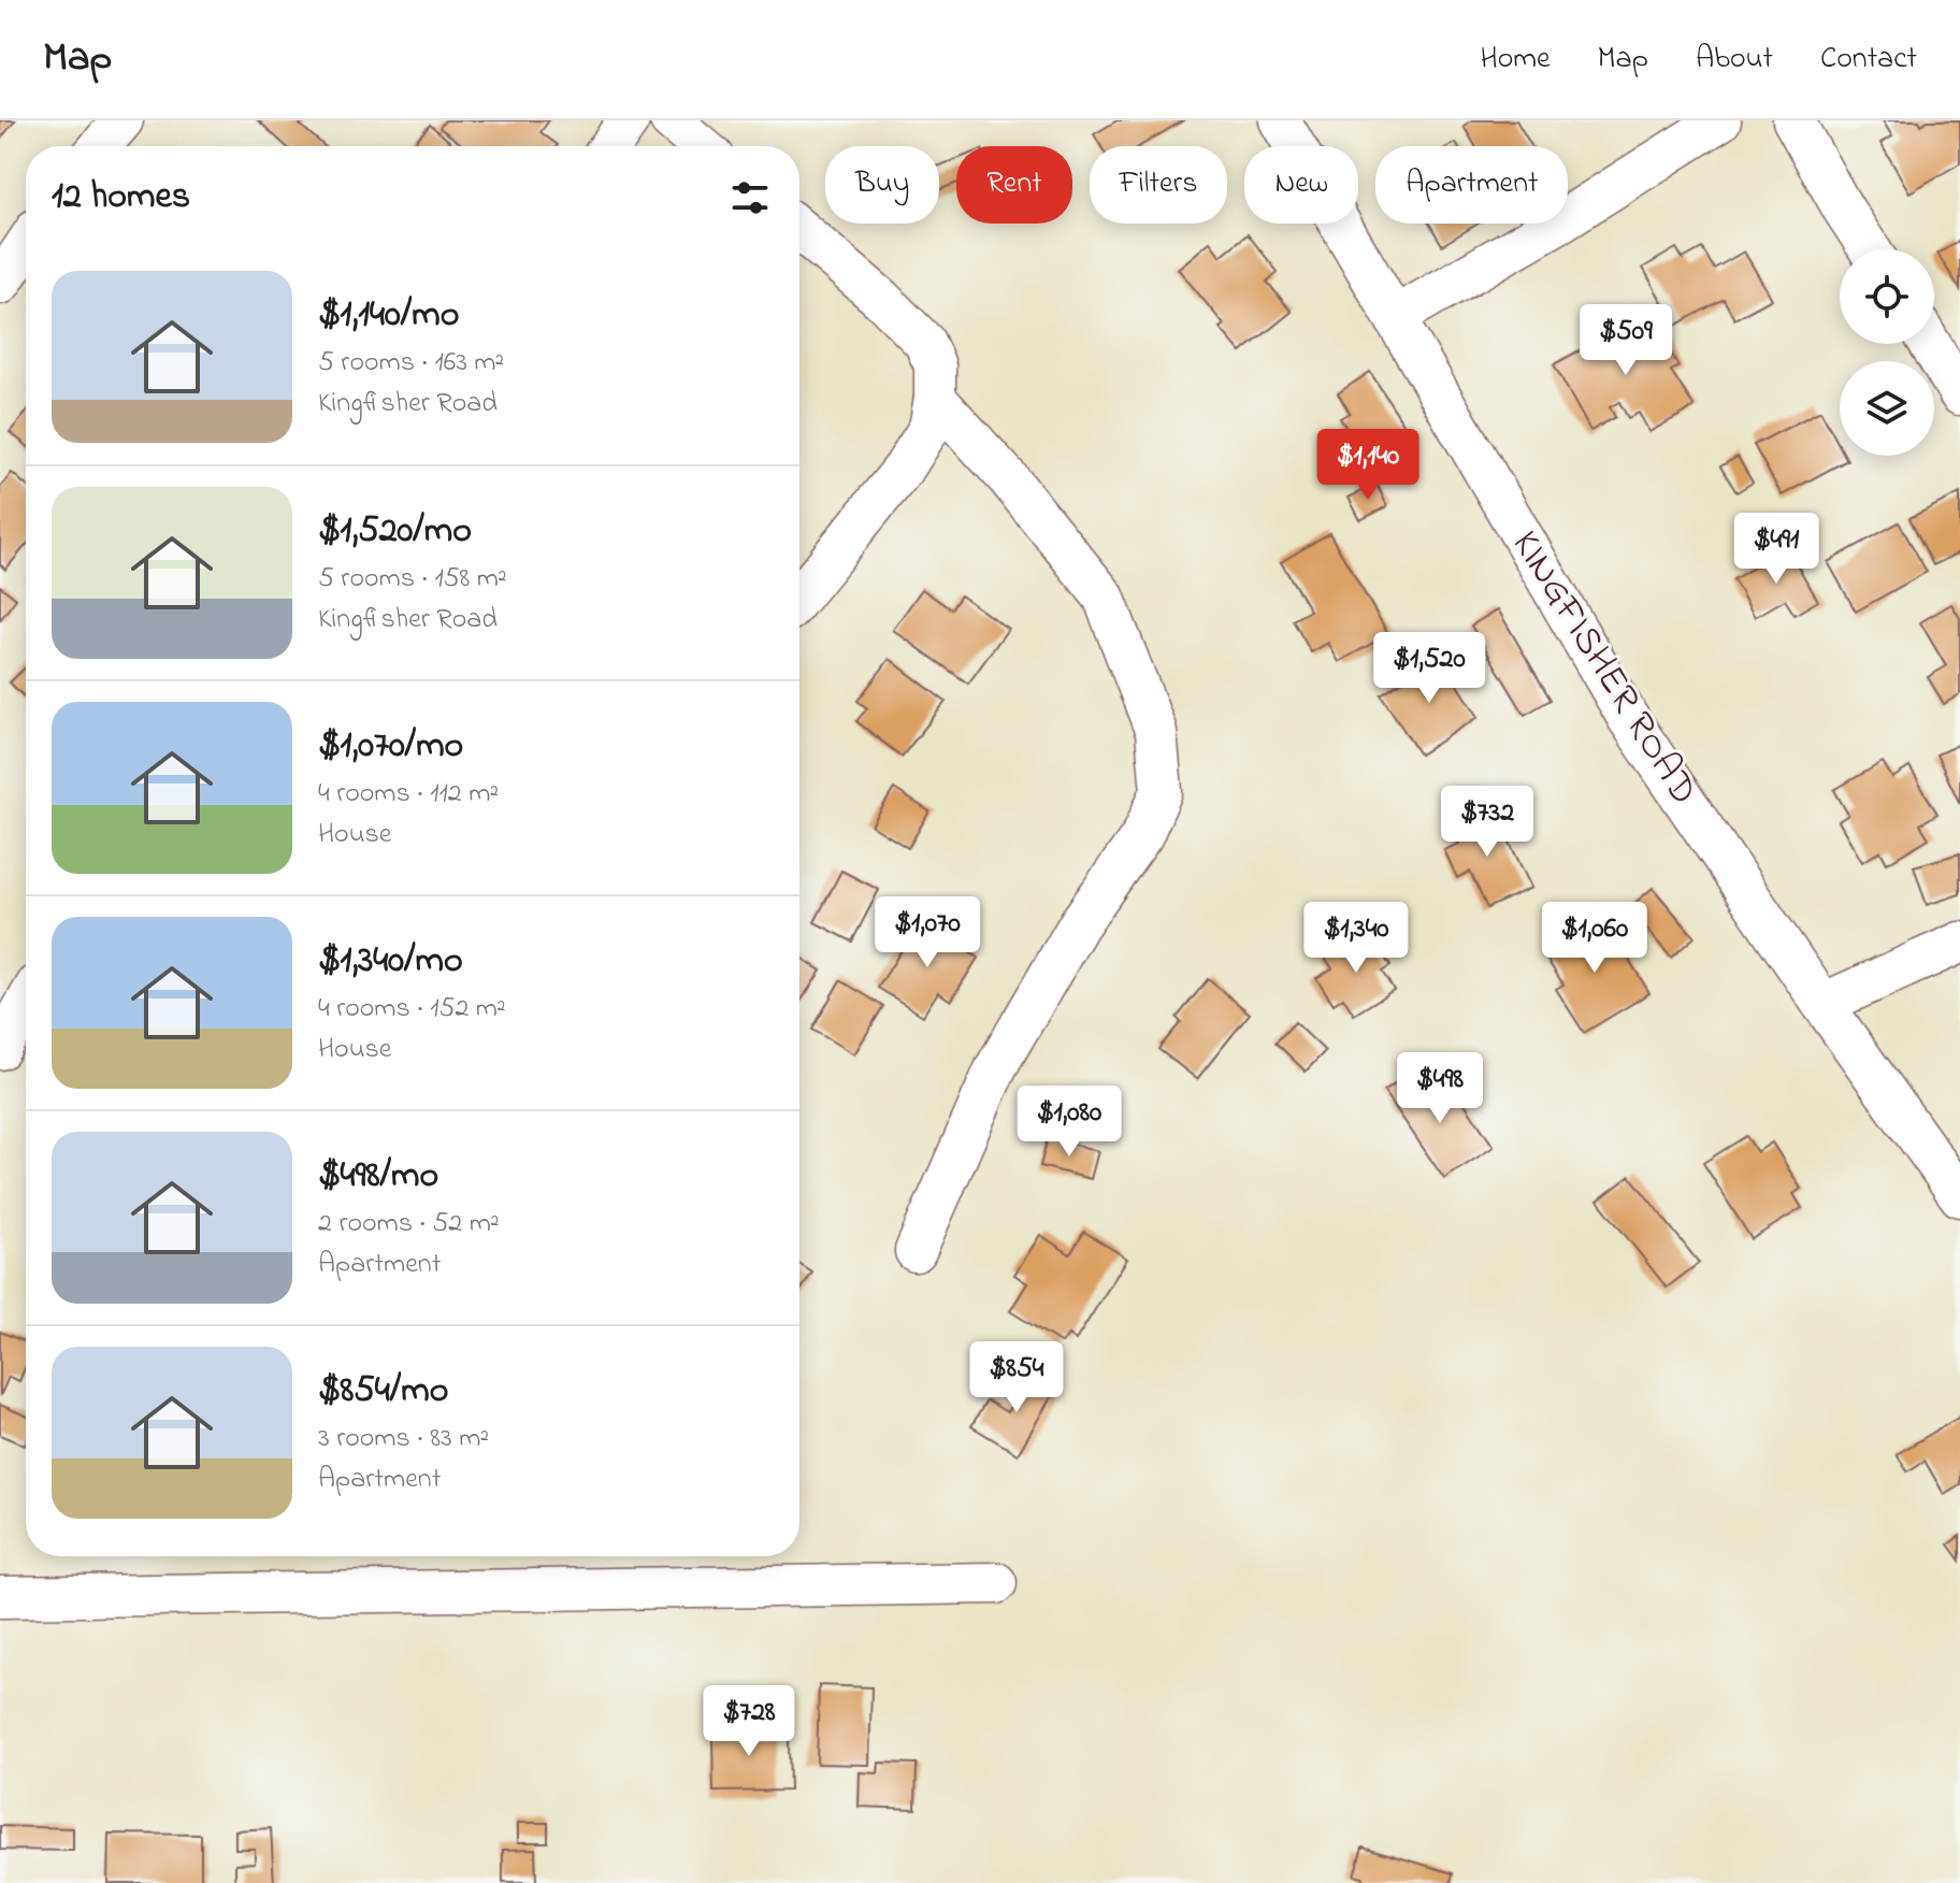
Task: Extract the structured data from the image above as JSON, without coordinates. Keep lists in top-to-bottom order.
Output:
{
  "streets": {
    "street": ["KINGFISHER ROAD"]
  },
  "page": {
    "header": "Map",
    "nav": [
      "Home",
      "Map",
      "About",
      "Contact"
    ],
    "chip": [
      "Buy",
      "Rent",
      "Filters",
      "New",
      "Apartment"
    ],
    "heading": "12 homes",
    "list": [
      {
        "name": "$1,140/mo",
        "note": "5 rooms · 163 m² · Kingfisher Road"
      },
      {
        "name": "$1,520/mo",
        "note": "5 rooms · 158 m² · Kingfisher Road"
      },
      {
        "name": "$1,070/mo",
        "note": "4 rooms · 112 m² · House"
      },
      {
        "name": "$1,340/mo",
        "note": "4 rooms · 152 m² · House"
      },
      {
        "name": "$498/mo",
        "note": "2 rooms · 52 m² · Apartment"
      },
      {
        "name": "$854/mo",
        "note": "3 rooms · 83 m² · Apartment"
      }
    ],
    "price": [
      "$509",
      "$1,140",
      "$491",
      "$1,520",
      "$732",
      "$1,070",
      "$1,340",
      "$1,060",
      "$498",
      "$1,080",
      "$854",
      "$728"
    ]
  }
}
